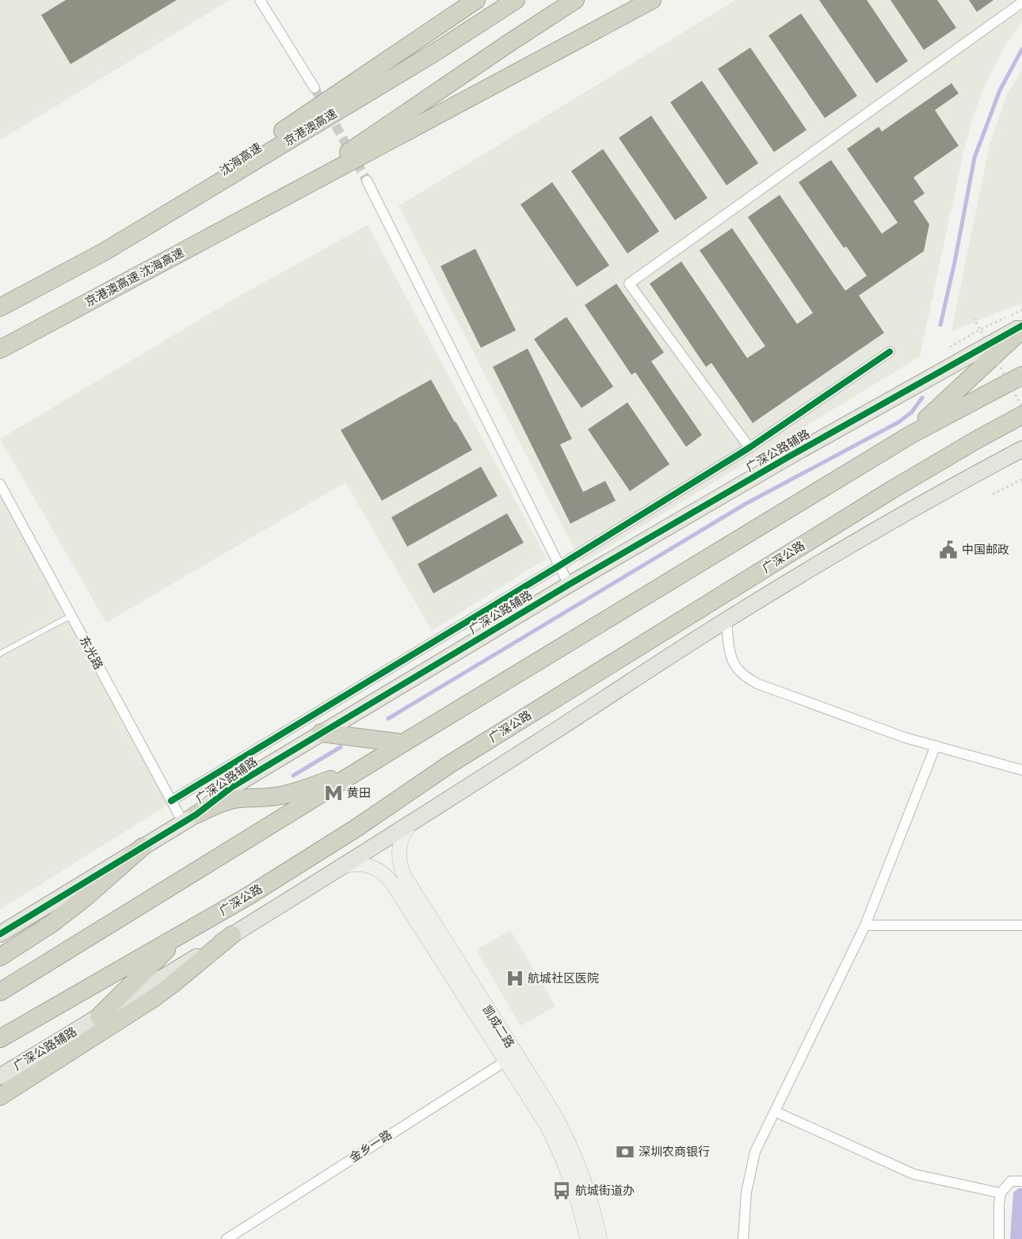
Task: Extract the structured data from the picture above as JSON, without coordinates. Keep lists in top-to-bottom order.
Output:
{
  "streets": {
    "highway": [
      "京港澳高速",
      "沈海高速",
      "京港澳高速 沈海高速",
      "广深公路"
    ],
    "main road": ["广深公路辅路"],
    "street": ["东光路", "凯成二路", "金乡一路"]
  },
  "crossings": [
    ["京港澳高速", "沈海高速"],
    ["广深公路辅路", "东光路"],
    ["广深公路辅路", "凯成二路"],
    ["凯成二路", "金乡一路"]
  ],
  "places": {
    "public building": ["中国邮政"],
    "metro station": ["黄田"],
    "hospital": ["航城社区医院"],
    "bank": ["深圳农商银行"],
    "bus stop": ["航城街道办"]
  }
}
